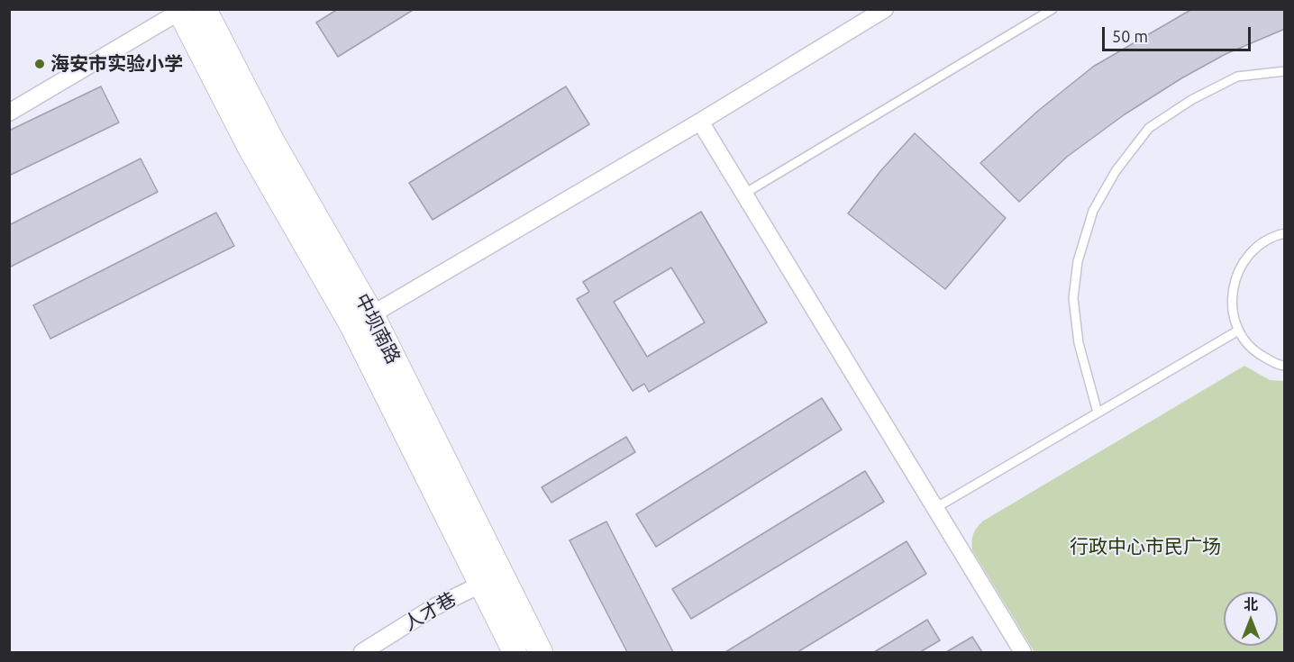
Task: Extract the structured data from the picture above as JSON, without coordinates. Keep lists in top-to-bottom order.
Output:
{
  "streets": {
    "main road": ["中坝南路"],
    "street": ["人才巷"]
  },
  "crossings": [
    ["中坝南路", "人才巷"]
  ],
  "parks": ["行政中心市民广场"],
  "places": ["海安市实验小学"],
  "scale_bar": "50 m",
  "north": "top"
}
